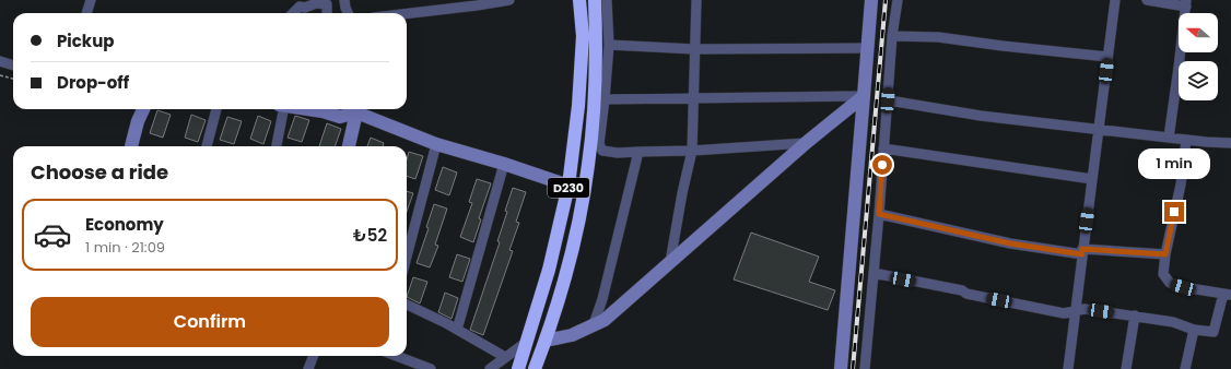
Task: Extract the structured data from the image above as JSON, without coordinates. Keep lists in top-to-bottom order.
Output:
{
  "streets": {
    "highway": ["D230"]
  },
  "north": "left",
  "page": {
    "banner": ["Pickup", "Drop-off"],
    "heading": "Choose a ride",
    "bubble": "1 min",
    "list": [
      {
        "name": "Economy",
        "note": "1 min · 21:09",
        "value": "₺52"
      }
    ],
    "buttons": "Confirm"
  }
}
